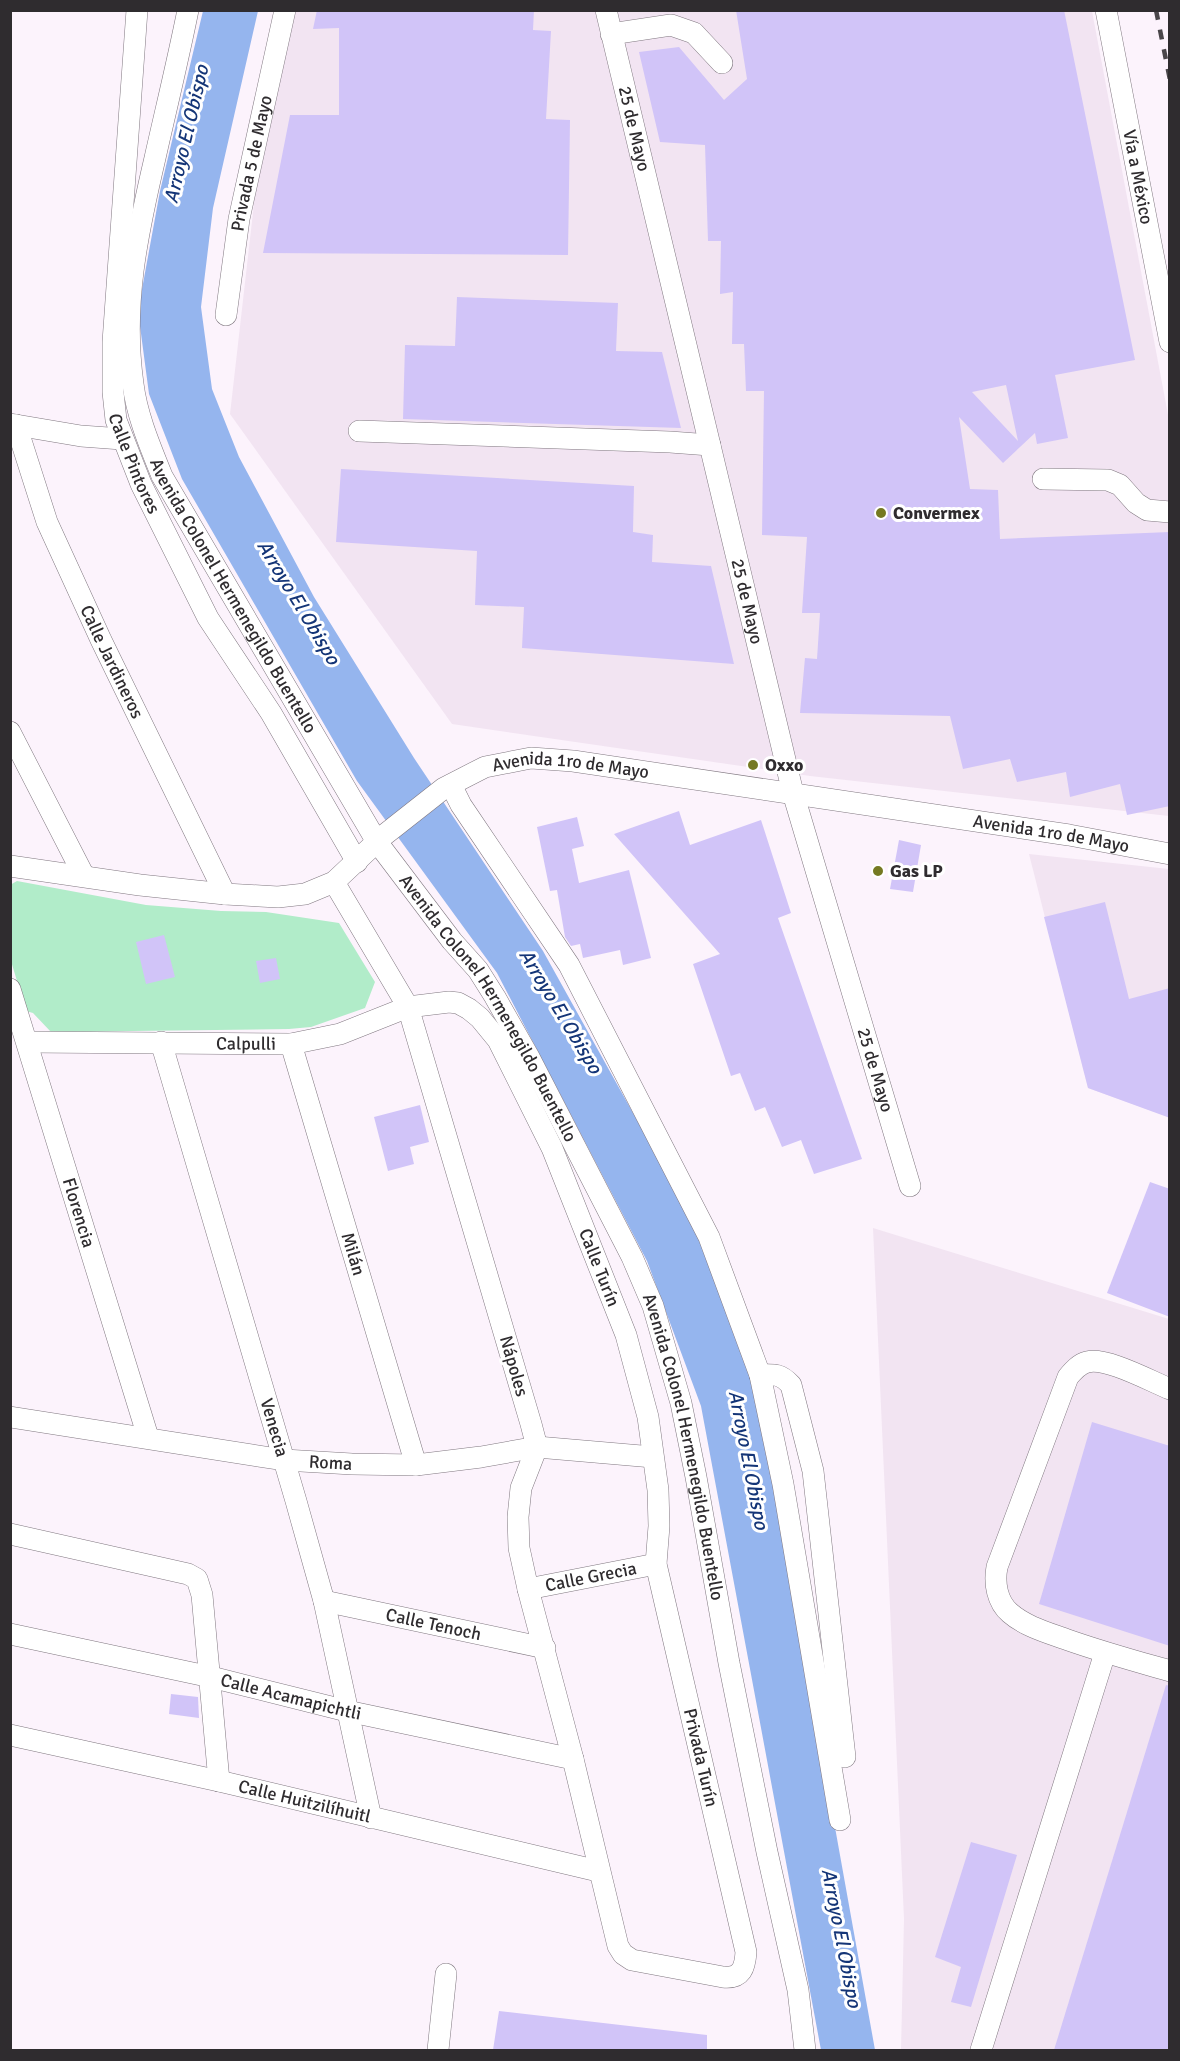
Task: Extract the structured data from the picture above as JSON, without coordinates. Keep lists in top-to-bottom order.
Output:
{
  "streets": {
    "street": [
      "25 de Mayo",
      "Privada 5 de Mayo",
      "Vía a México",
      "Calle Pintores",
      "Avenida Colonel Hermenegildo Buentello",
      "Calle Jardineros",
      "Avenida 1ro de Mayo",
      "Calpulli",
      "Florencia",
      "Milán",
      "Calle Turín",
      "Nápoles",
      "Venecia",
      "Roma",
      "Calle Grecia",
      "Calle Tenoch",
      "Calle Acamapichtli",
      "Privada Turín",
      "Calle Huitzilíhuitl"
    ]
  },
  "crossings": [
    ["25 de Mayo", "Avenida 1ro de Mayo"],
    ["Calle Pintores", "Avenida 1ro de Mayo"],
    ["Avenida Colonel Hermenegildo Buentello", "Avenida 1ro de Mayo"],
    ["Calle Jardineros", "Avenida 1ro de Mayo"],
    ["Avenida 1ro de Mayo", "Nápoles"],
    ["Calpulli", "Florencia"],
    ["Calpulli", "Milán"],
    ["Calpulli", "Calle Turín"],
    ["Calpulli", "Nápoles"],
    ["Calpulli", "Venecia"],
    ["Florencia", "Roma"],
    ["Milán", "Roma"],
    ["Calle Turín", "Roma"],
    ["Calle Turín", "Calle Grecia"],
    ["Calle Turín", "Privada Turín"],
    ["Nápoles", "Roma"],
    ["Venecia", "Roma"],
    ["Venecia", "Calle Tenoch"],
    ["Venecia", "Calle Acamapichtli"],
    ["Venecia", "Calle Huitzilíhuitl"],
    ["Calle Grecia", "Privada Turín"],
    ["Privada Turín", "Calle Huitzilíhuitl"]
  ],
  "water": ["Arroyo El Obispo"],
  "places": ["Convermex", "Oxxo", "Gas LP"]
}
